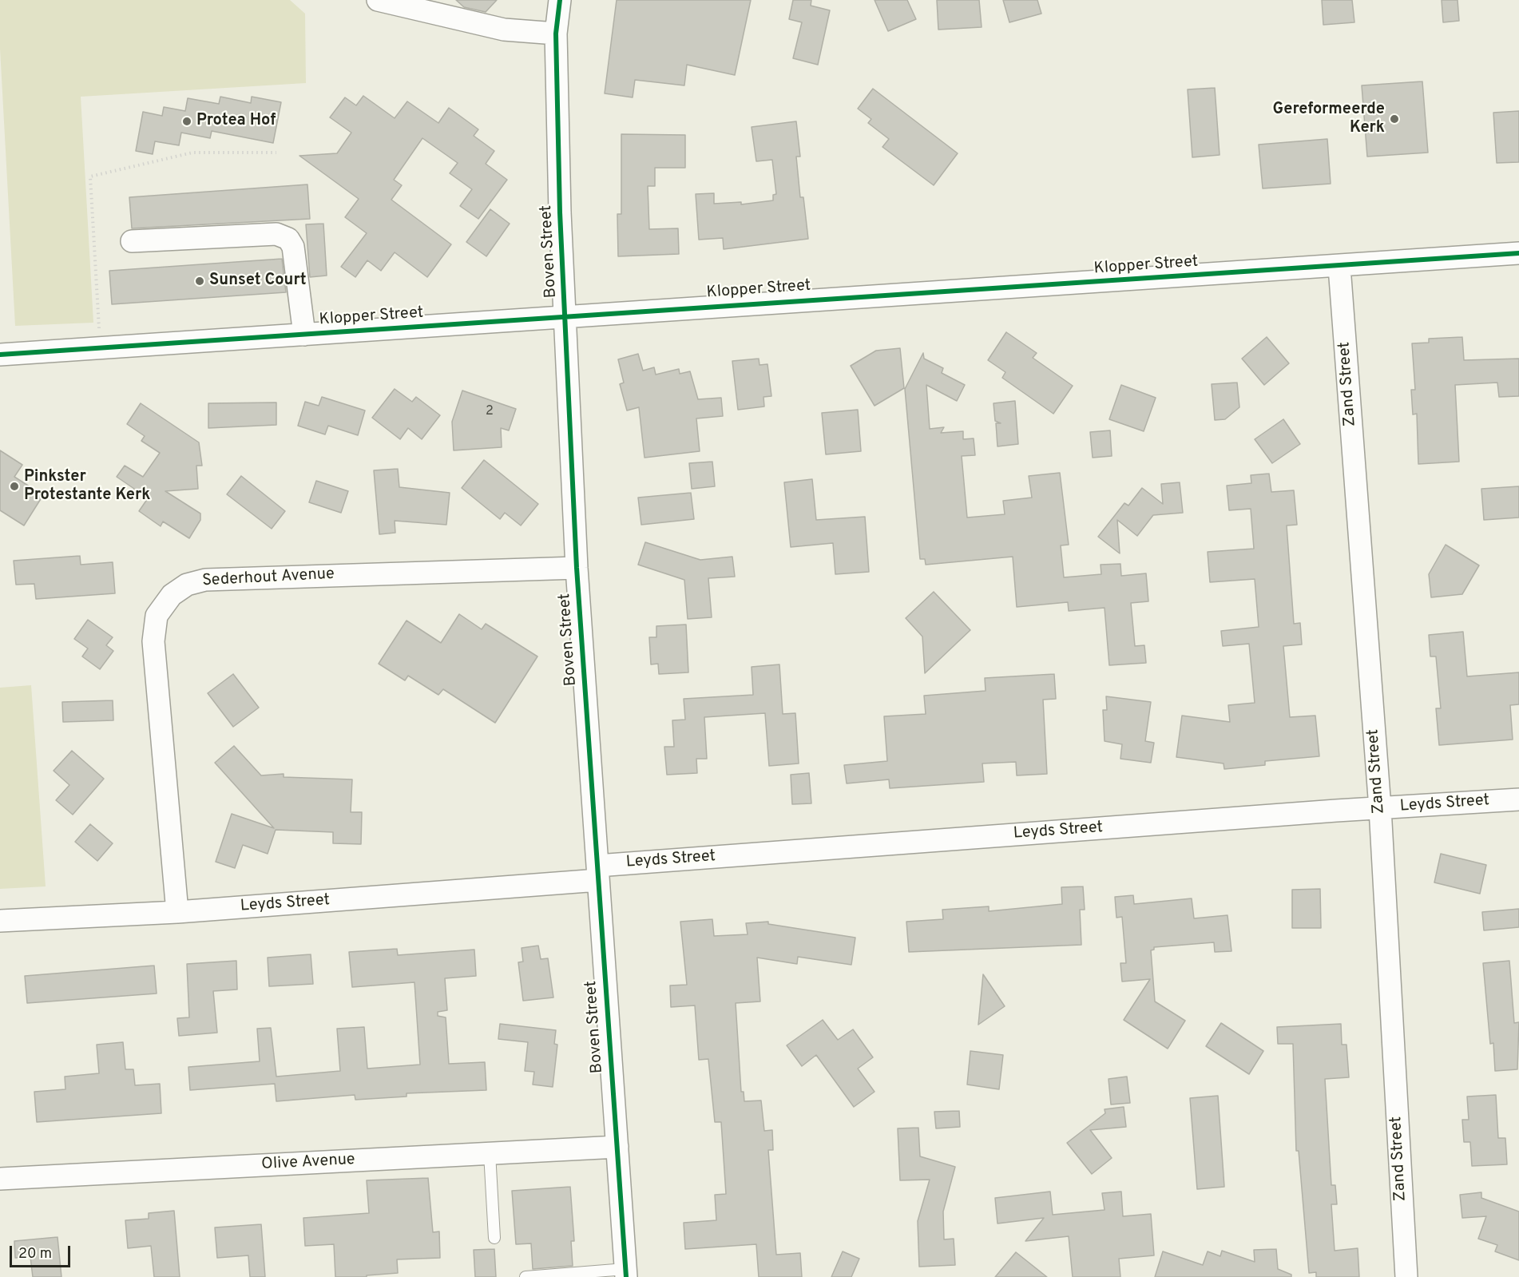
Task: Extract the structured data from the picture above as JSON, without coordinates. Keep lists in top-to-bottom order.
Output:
{
  "streets": {
    "street": [
      "Boven Street",
      "Klopper Street",
      "Zand Street",
      "Sederhout Avenue",
      "Leyds Street",
      "Olive Avenue"
    ]
  },
  "crossings": [
    ["Boven Street", "Klopper Street"],
    ["Boven Street", "Sederhout Avenue"],
    ["Boven Street", "Leyds Street"],
    ["Boven Street", "Olive Avenue"],
    ["Klopper Street", "Zand Street"],
    ["Zand Street", "Leyds Street"],
    ["Sederhout Avenue", "Leyds Street"]
  ],
  "places": [
    "Gereformeerde Kerk",
    "Protea Hof",
    "Sunset Court",
    "Pinkster Protestante Kerk"
  ],
  "house_numbers": ["2"],
  "scale_bar": "20 m"
}
